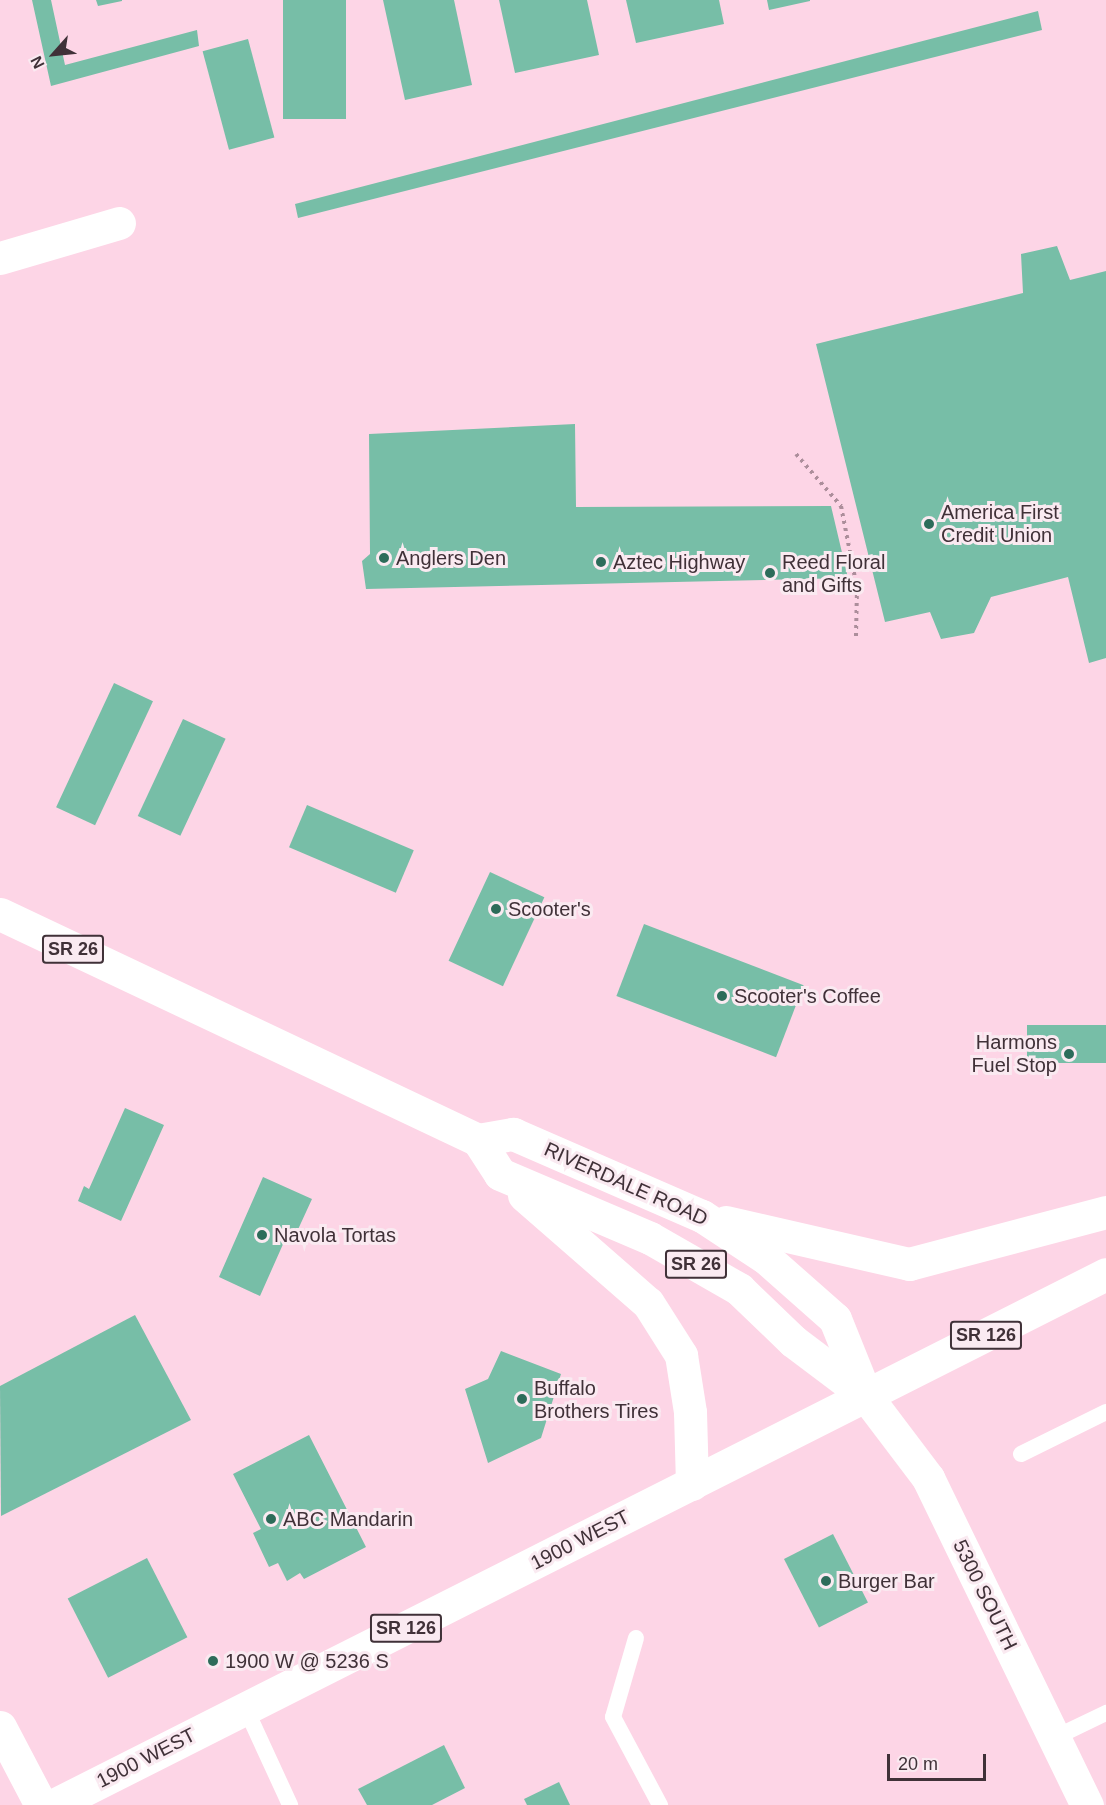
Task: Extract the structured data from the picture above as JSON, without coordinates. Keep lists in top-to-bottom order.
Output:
{
  "streets": {
    "main road": [
      "SR 26",
      "RIVERDALE ROAD",
      "SR 126",
      "1900 WEST",
      "5300 SOUTH"
    ]
  },
  "crossings": [
    ["SR 26", "RIVERDALE ROAD"],
    ["RIVERDALE ROAD", "1900 WEST"],
    ["RIVERDALE ROAD", "5300 SOUTH"],
    ["1900 WEST", "5300 SOUTH"]
  ],
  "places": [
    "America First Credit Union",
    "Anglers Den",
    "Aztec Highway",
    "Reed Floral and Gifts",
    "Scooter's",
    "Scooter's Coffee",
    "Harmons Fuel Stop",
    "Navola Tortas",
    "Buffalo Brothers Tires",
    "ABC Mandarin",
    "Burger Bar",
    "1900 W @ 5236 S"
  ],
  "scale_bar": "20 m",
  "north": "bottom left"
}
